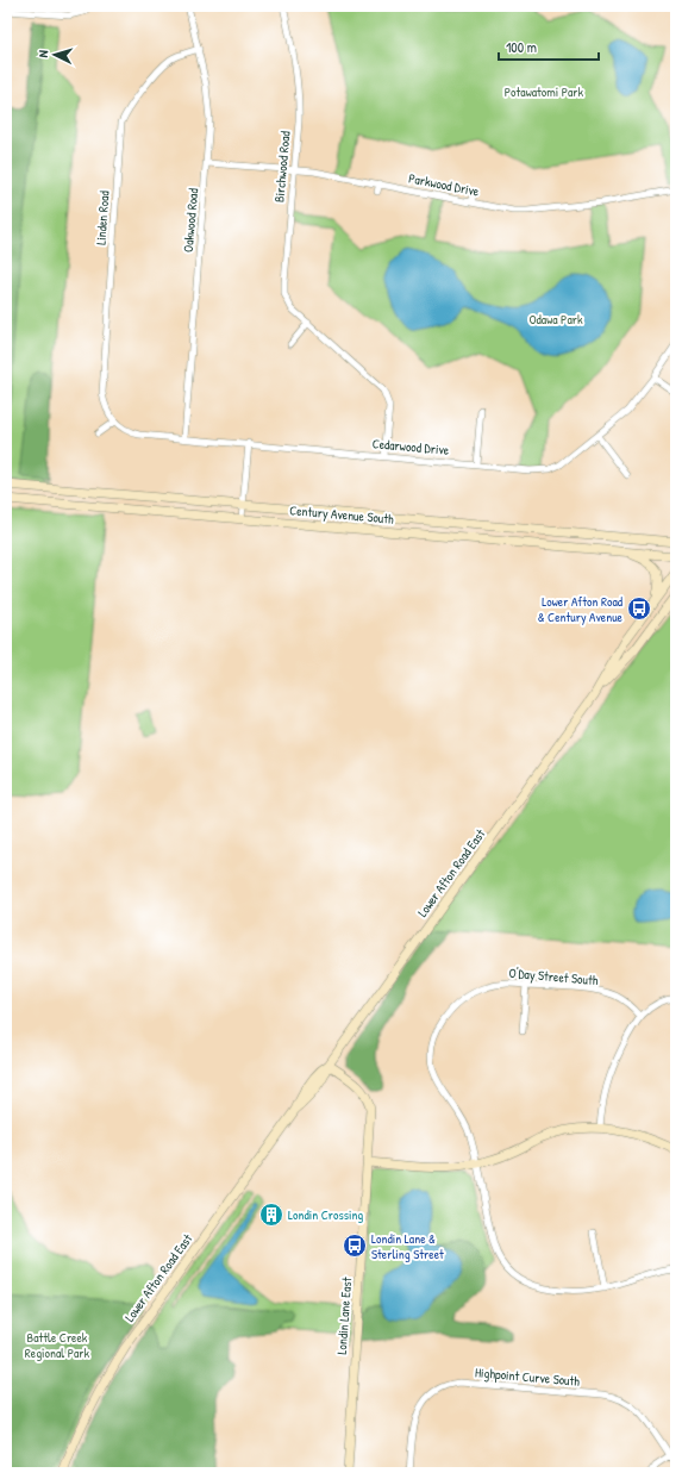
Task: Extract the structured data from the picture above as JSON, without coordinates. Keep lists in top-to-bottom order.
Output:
{
  "streets": {
    "main road": ["Century Avenue South", "Lower Afton Road East", "Londin Lane East"],
    "street": [
      "Birchwood Road",
      "Parkwood Drive",
      "Linden Road",
      "Oakwood Road",
      "Cedarwood Drive",
      "O'Day Street South",
      "Highpoint Curve South"
    ]
  },
  "crossings": [
    ["Birchwood Road", "Parkwood Drive"],
    ["Birchwood Road", "Cedarwood Drive"],
    ["Parkwood Drive", "Oakwood Road"],
    ["Linden Road", "Oakwood Road"],
    ["Linden Road", "Cedarwood Drive"],
    ["Oakwood Road", "Cedarwood Drive"],
    ["Lower Afton Road East", "Londin Lane East"]
  ],
  "parks": ["Potawatomi Park", "Odawa Park", "Battle Creek Regional Park"],
  "places": {
    "bus stop": ["Lower Afton Road & Century Avenue", "Londin Lane & Sterling Street"],
    "building": ["Londin Crossing"]
  },
  "scale_bar": "100 m",
  "north": "left"
}
